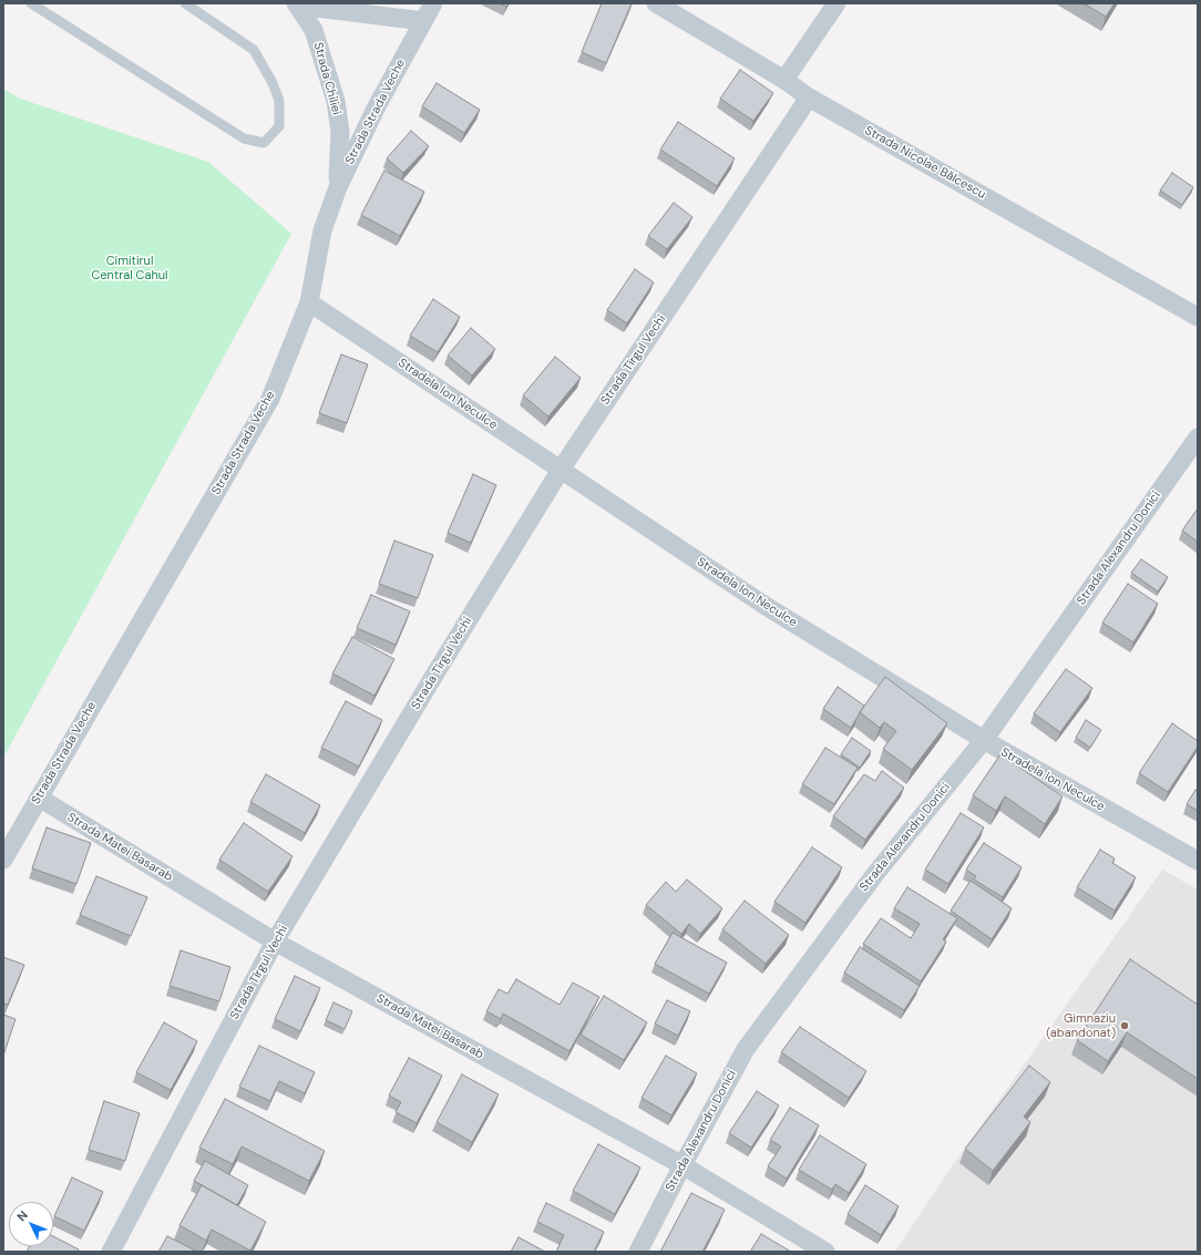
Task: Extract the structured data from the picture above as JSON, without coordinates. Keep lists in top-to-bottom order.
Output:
{
  "streets": {
    "street": [
      "Strada Chiliei",
      "Strada Strada Veche",
      "Strada Nicolae Bălcescu",
      "Strada Tîrgul Vechi",
      "Stradela Ion Neculce",
      "Strada Alexandru Donici",
      "Strada Matei Basarab"
    ]
  },
  "crossings": [
    ["Strada Chiliei", "Strada Strada Veche"],
    ["Strada Strada Veche", "Stradela Ion Neculce"],
    ["Strada Strada Veche", "Strada Matei Basarab"],
    ["Strada Nicolae Bălcescu", "Strada Tîrgul Vechi"],
    ["Strada Tîrgul Vechi", "Stradela Ion Neculce"],
    ["Strada Tîrgul Vechi", "Strada Matei Basarab"],
    ["Stradela Ion Neculce", "Strada Alexandru Donici"],
    ["Strada Alexandru Donici", "Strada Matei Basarab"]
  ],
  "parks": ["Cimitirul Central Cahul"],
  "places": ["Gimnaziu (abandonat)"],
  "north": "top left"
}
